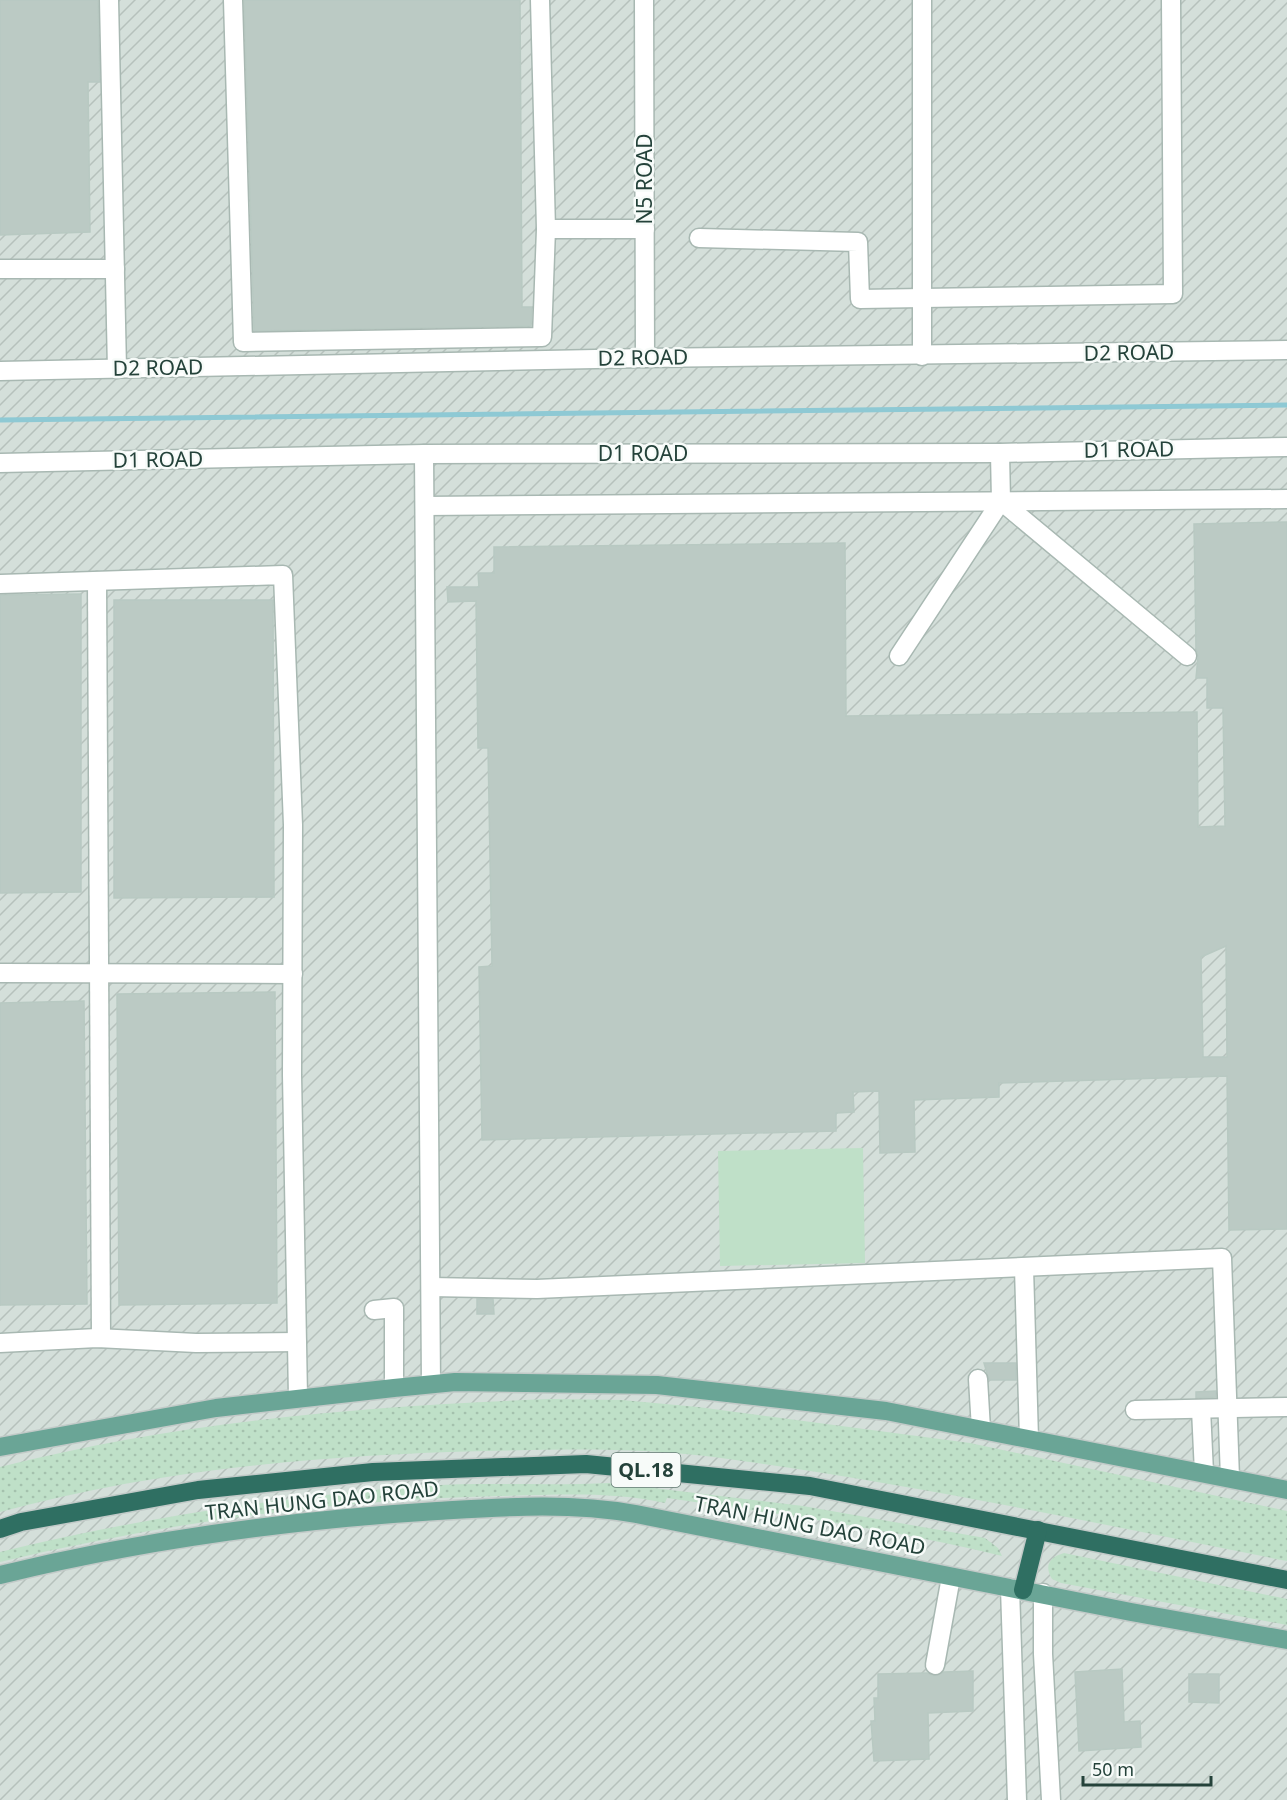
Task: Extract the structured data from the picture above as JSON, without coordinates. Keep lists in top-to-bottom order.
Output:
{
  "streets": {
    "highway": ["QL.18", "TRAN HUNG DAO ROAD"],
    "street": ["N5 ROAD", "D2 ROAD", "D1 ROAD"]
  },
  "crossings": [
    ["N5 ROAD", "D2 ROAD"]
  ],
  "scale_bar": "50 m"
}
